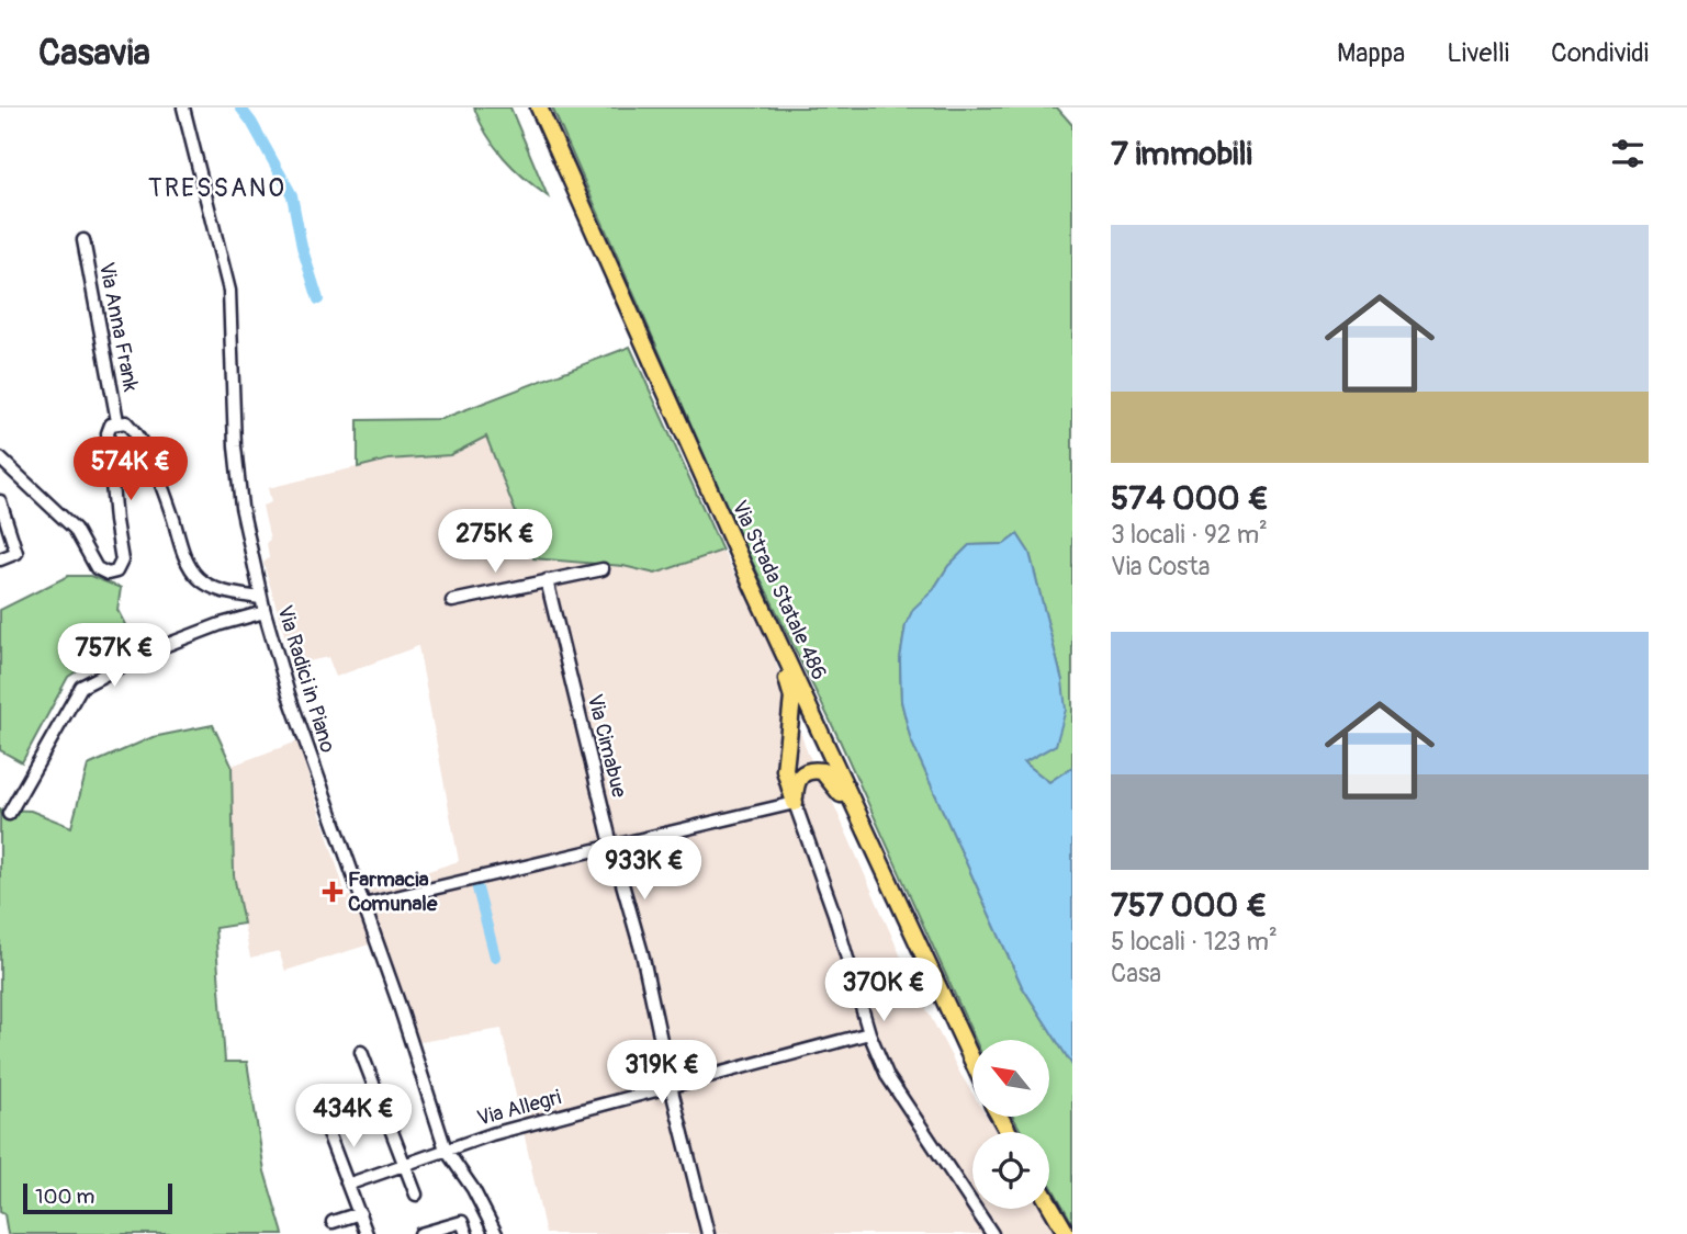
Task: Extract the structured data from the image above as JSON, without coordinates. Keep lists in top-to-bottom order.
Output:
{
  "streets": {
    "main road": ["Via Strada Statale 486"],
    "street": [
      "Via Anna Frank",
      "Via Radici in Piano",
      "Via Cimabue",
      "Via Allegri"
    ]
  },
  "crossings": [
    ["Via Radici in Piano", "Via Allegri"],
    ["Via Cimabue", "Via Allegri"]
  ],
  "districts": ["TRESSANO"],
  "places": {
    "health": ["Farmacia Comunale"]
  },
  "scale_bar": "100 m",
  "north": "top left",
  "page": {
    "header": "Casavia",
    "nav": ["Mappa", "Livelli", "Condividi"],
    "heading": "7 immobili",
    "list": [
      {
        "name": "574 000 €",
        "note": "3 locali · 92 m² · Via Costa"
      },
      {
        "name": "757 000 €",
        "note": "5 locali · 123 m² · Casa"
      }
    ],
    "price": [
      "574K €",
      "275K €",
      "757K €",
      "933K €",
      "370K €",
      "319K €",
      "434K €"
    ],
    "scale": "100 m"
  }
}
